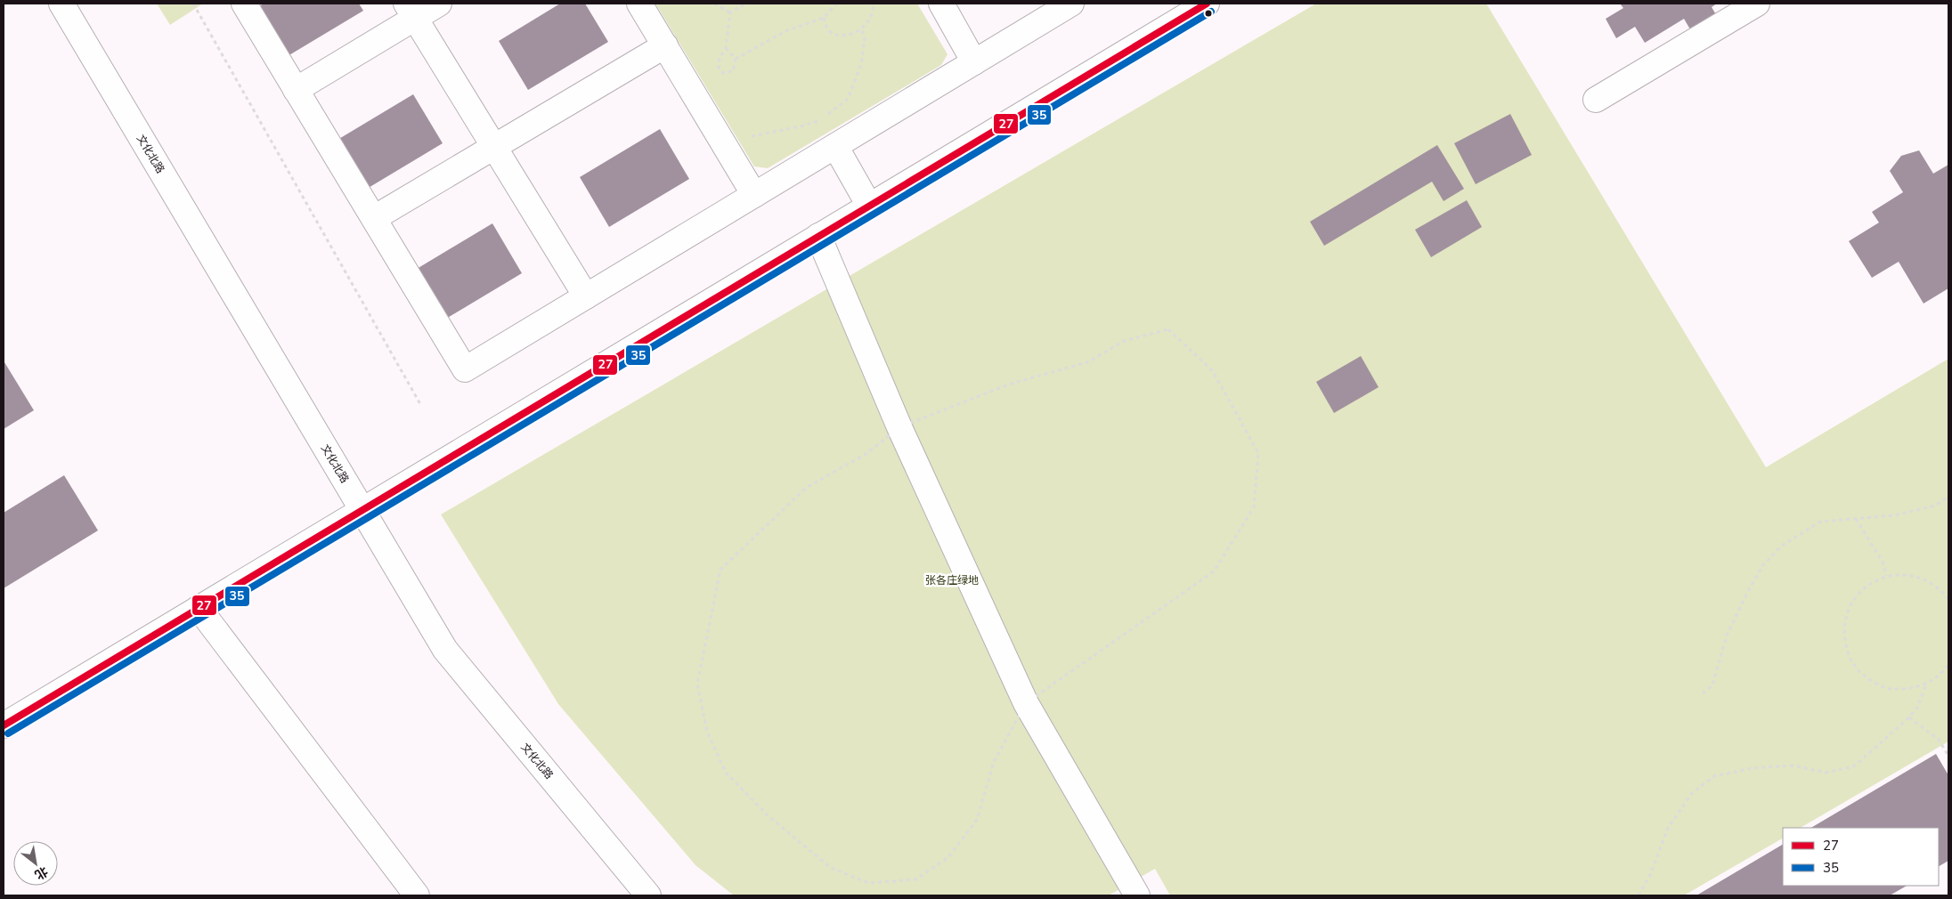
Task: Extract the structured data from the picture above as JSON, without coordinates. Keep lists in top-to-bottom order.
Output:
{
  "streets": {
    "street": ["文化北路"]
  },
  "parks": ["张各庄绿地"],
  "lines": ["transit line 27", "transit line 35"],
  "legend": ["27", "35"],
  "north": "bottom right"
}
